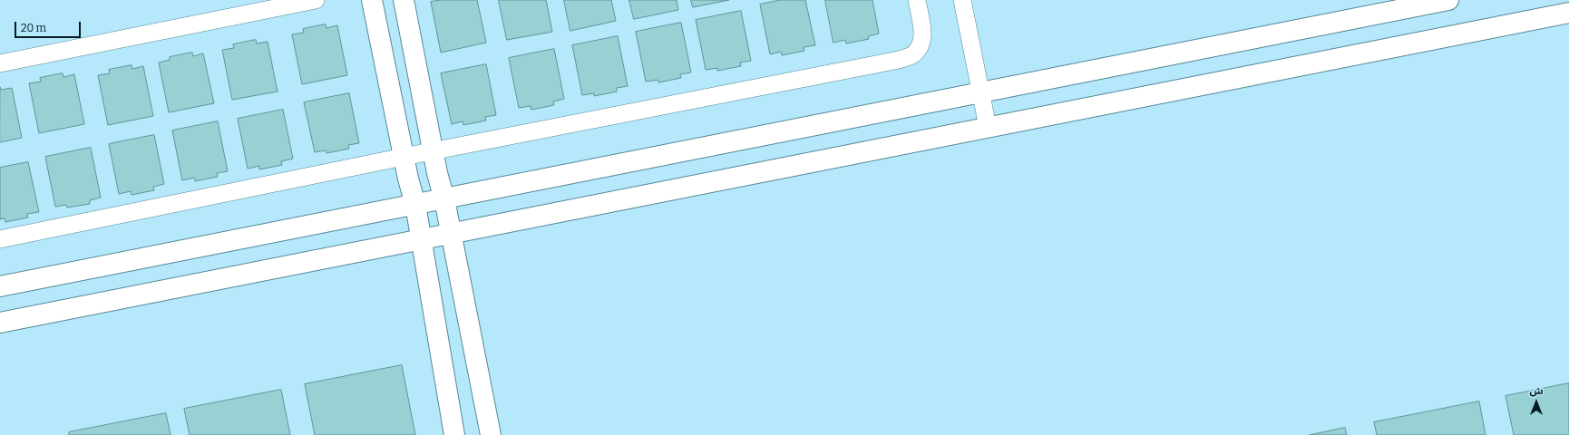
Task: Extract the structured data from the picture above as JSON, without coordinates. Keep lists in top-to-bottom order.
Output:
{
  "scale_bar": "20 m",
  "north": "top"
}
